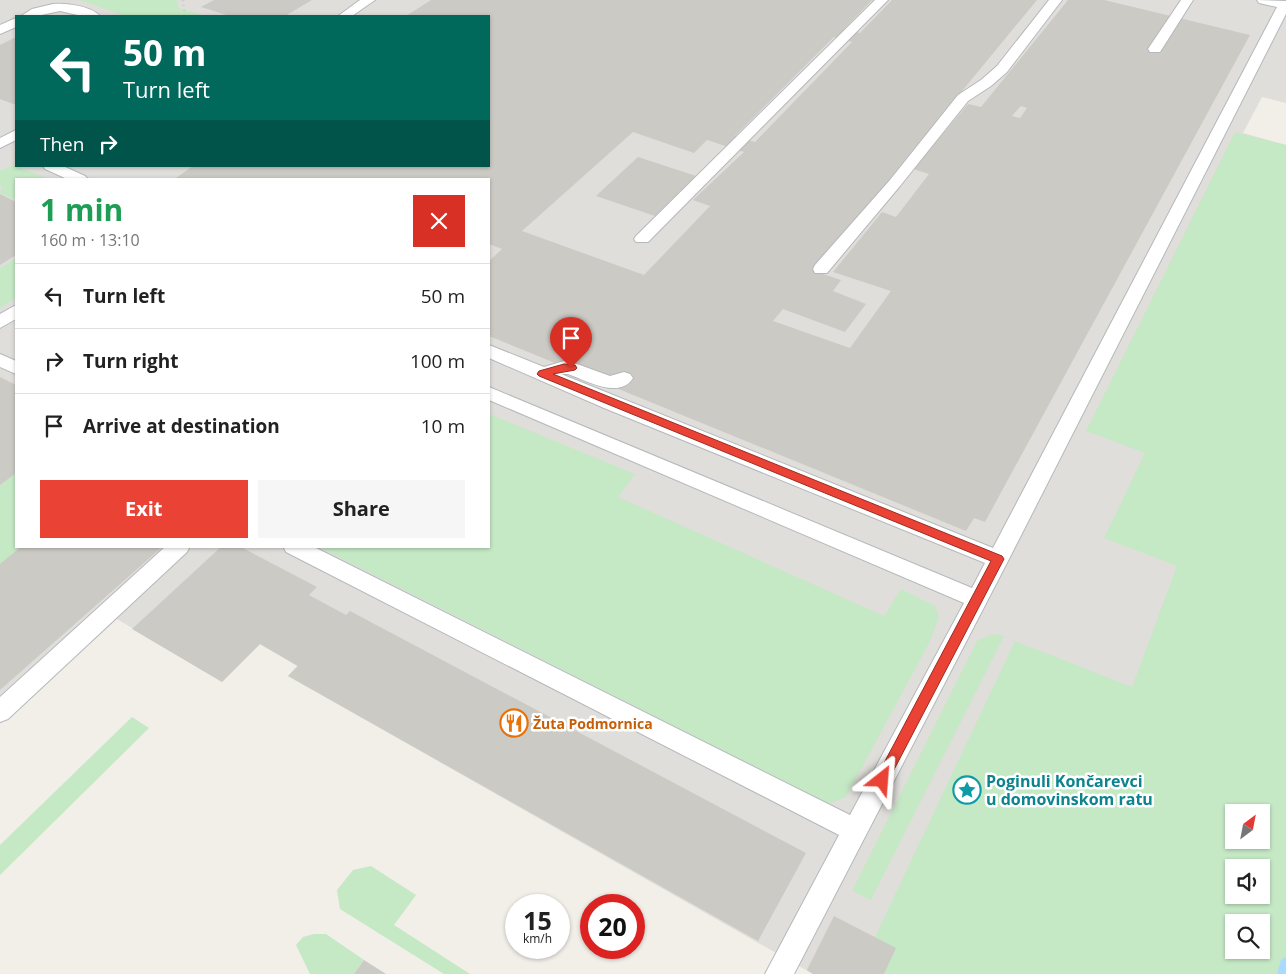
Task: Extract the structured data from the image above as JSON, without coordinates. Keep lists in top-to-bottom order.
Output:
{
  "places": {
    "restaurant": ["Žuta Podmornica"],
    "place": ["Poginuli Končarevci u domovinskom ratu"]
  },
  "north": "top right",
  "page": {
    "turn": ["50 m", "Turn left"],
    "then": "Then",
    "heading": ["1 min", "160 m · 13:10"],
    "list": [
      {
        "name": "Turn left",
        "value": "50 m"
      },
      {
        "name": "Turn right",
        "value": "100 m"
      },
      {
        "name": "Arrive at destination",
        "value": "10 m"
      }
    ],
    "buttons": ["Exit", "Share"],
    "speed": "15 km/h",
    "limit": "20"
  }
}
